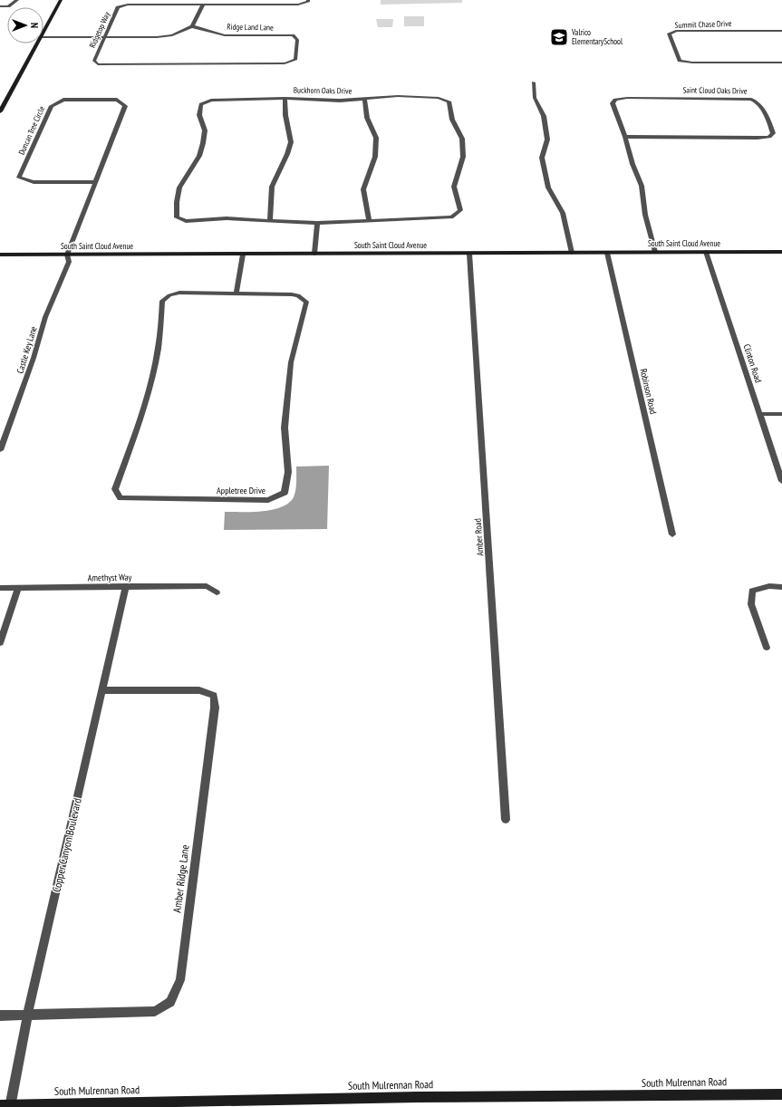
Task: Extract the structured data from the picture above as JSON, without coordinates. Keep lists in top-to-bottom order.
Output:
{
  "streets": {
    "street": [
      "Summit Chase Drive",
      "Ridge Land Lane",
      "Ridgetop Way",
      "Buckhorn Oaks Drive",
      "Saint Cloud Oaks Drive",
      "Duncan Tree Circle",
      "South Saint Cloud Avenue",
      "Castle Key Lane",
      "Clinton Road",
      "Robinson Road",
      "Appletree Drive",
      "Amber Road",
      "Amethyst Way",
      "Copper Canyon Boulevard",
      "Amber Ridge Lane",
      "South Mulrennan Road"
    ]
  },
  "crossings": [
    ["Ridge Land Lane", "Ridgetop Way"],
    ["Saint Cloud Oaks Drive", "South Saint Cloud Avenue"],
    ["Duncan Tree Circle", "South Saint Cloud Avenue"],
    ["Duncan Tree Circle", "Castle Key Lane"],
    ["South Saint Cloud Avenue", "Castle Key Lane"],
    ["South Saint Cloud Avenue", "Clinton Road"],
    ["South Saint Cloud Avenue", "Robinson Road"],
    ["South Saint Cloud Avenue", "Amber Road"],
    ["Amethyst Way", "Copper Canyon Boulevard"],
    ["Copper Canyon Boulevard", "Amber Ridge Lane"],
    ["Copper Canyon Boulevard", "South Mulrennan Road"]
  ],
  "places": {
    "school or university": ["Valrico ElementarySchool"]
  },
  "north": "right"
}
